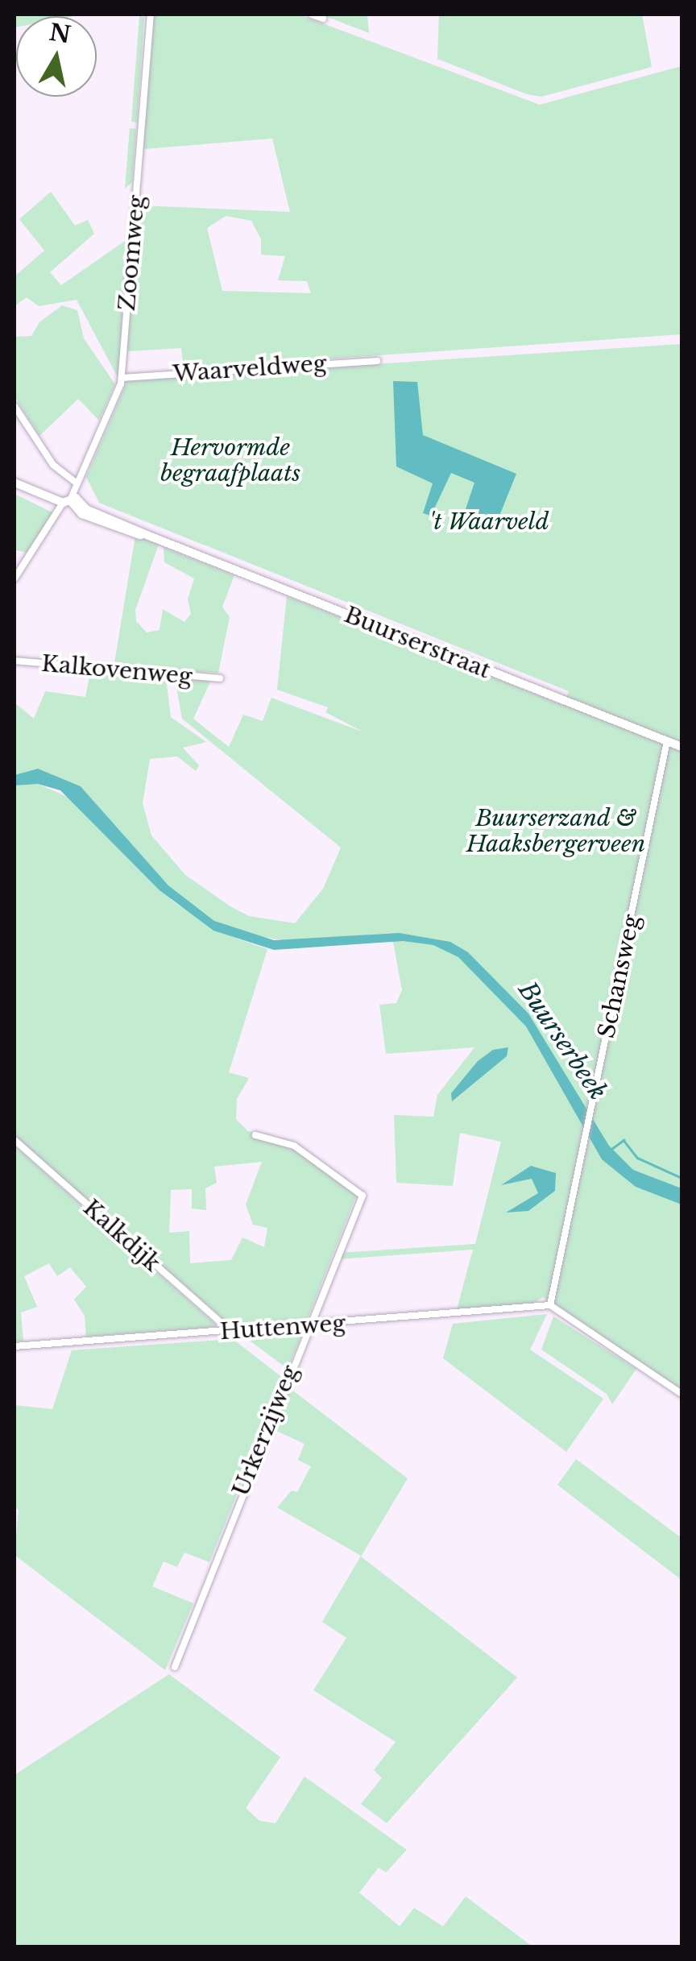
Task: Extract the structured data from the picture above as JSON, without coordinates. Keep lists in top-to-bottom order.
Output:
{
  "streets": {
    "main road": ["Buurserstraat"],
    "street": [
      "Zoomweg",
      "Waarveldweg",
      "Kalkovenweg",
      "Schansweg",
      "Kalkdijk",
      "Huttenweg",
      "Urkerzijweg"
    ]
  },
  "crossings": [
    ["Zoomweg", "Waarveldweg"],
    ["Zoomweg", "Buurserstraat"],
    ["Buurserstraat", "Schansweg"],
    ["Schansweg", "Huttenweg"],
    ["Kalkdijk", "Huttenweg"],
    ["Huttenweg", "Urkerzijweg"]
  ],
  "water": ["Buurserbeek"],
  "parks": ["Hervormde begraafplaats", "'t Waarveld", "Buurserzand & Haaksbergerveen"],
  "north": "top"
}
